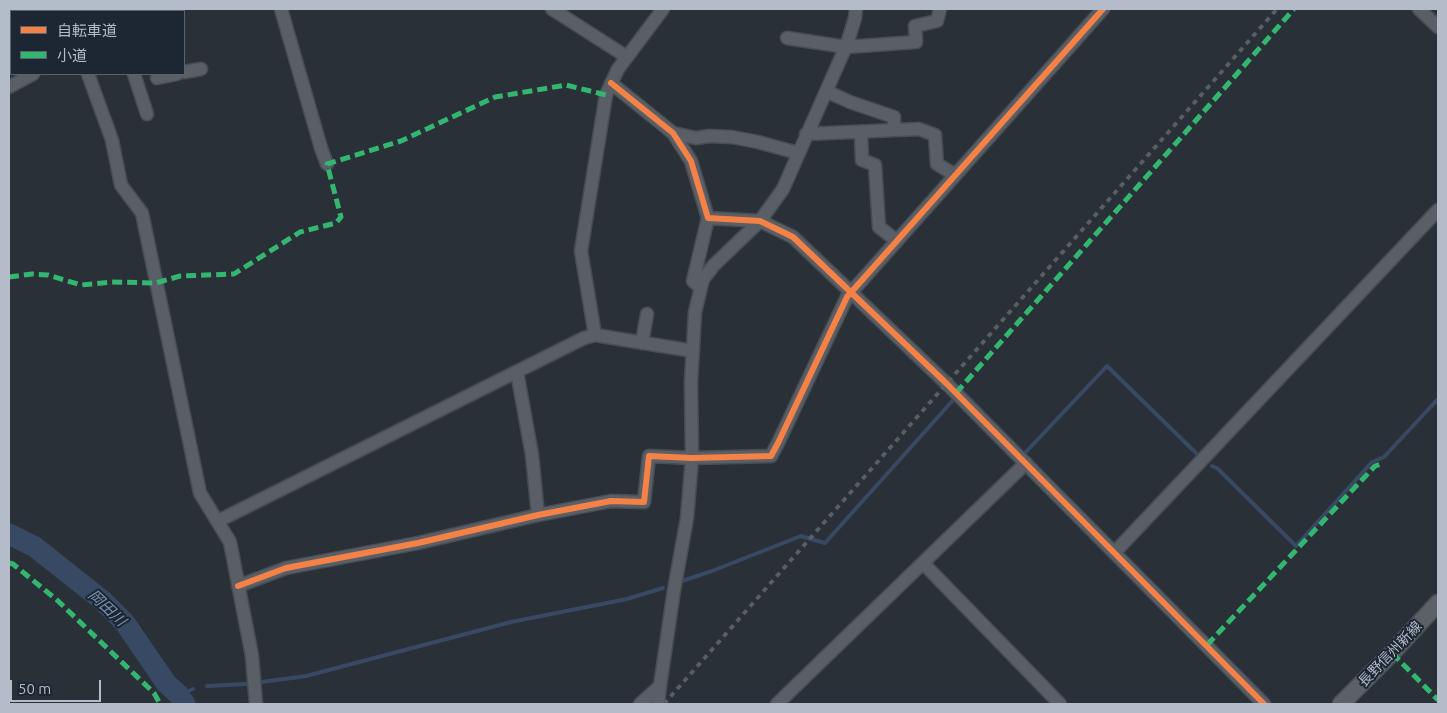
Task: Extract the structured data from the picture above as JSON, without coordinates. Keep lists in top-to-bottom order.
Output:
{
  "streets": {
    "main road": ["長野信州新線"]
  },
  "water": ["岡田川"],
  "legend": ["自転車道", "小道"],
  "scale_bar": "50 m"
}
